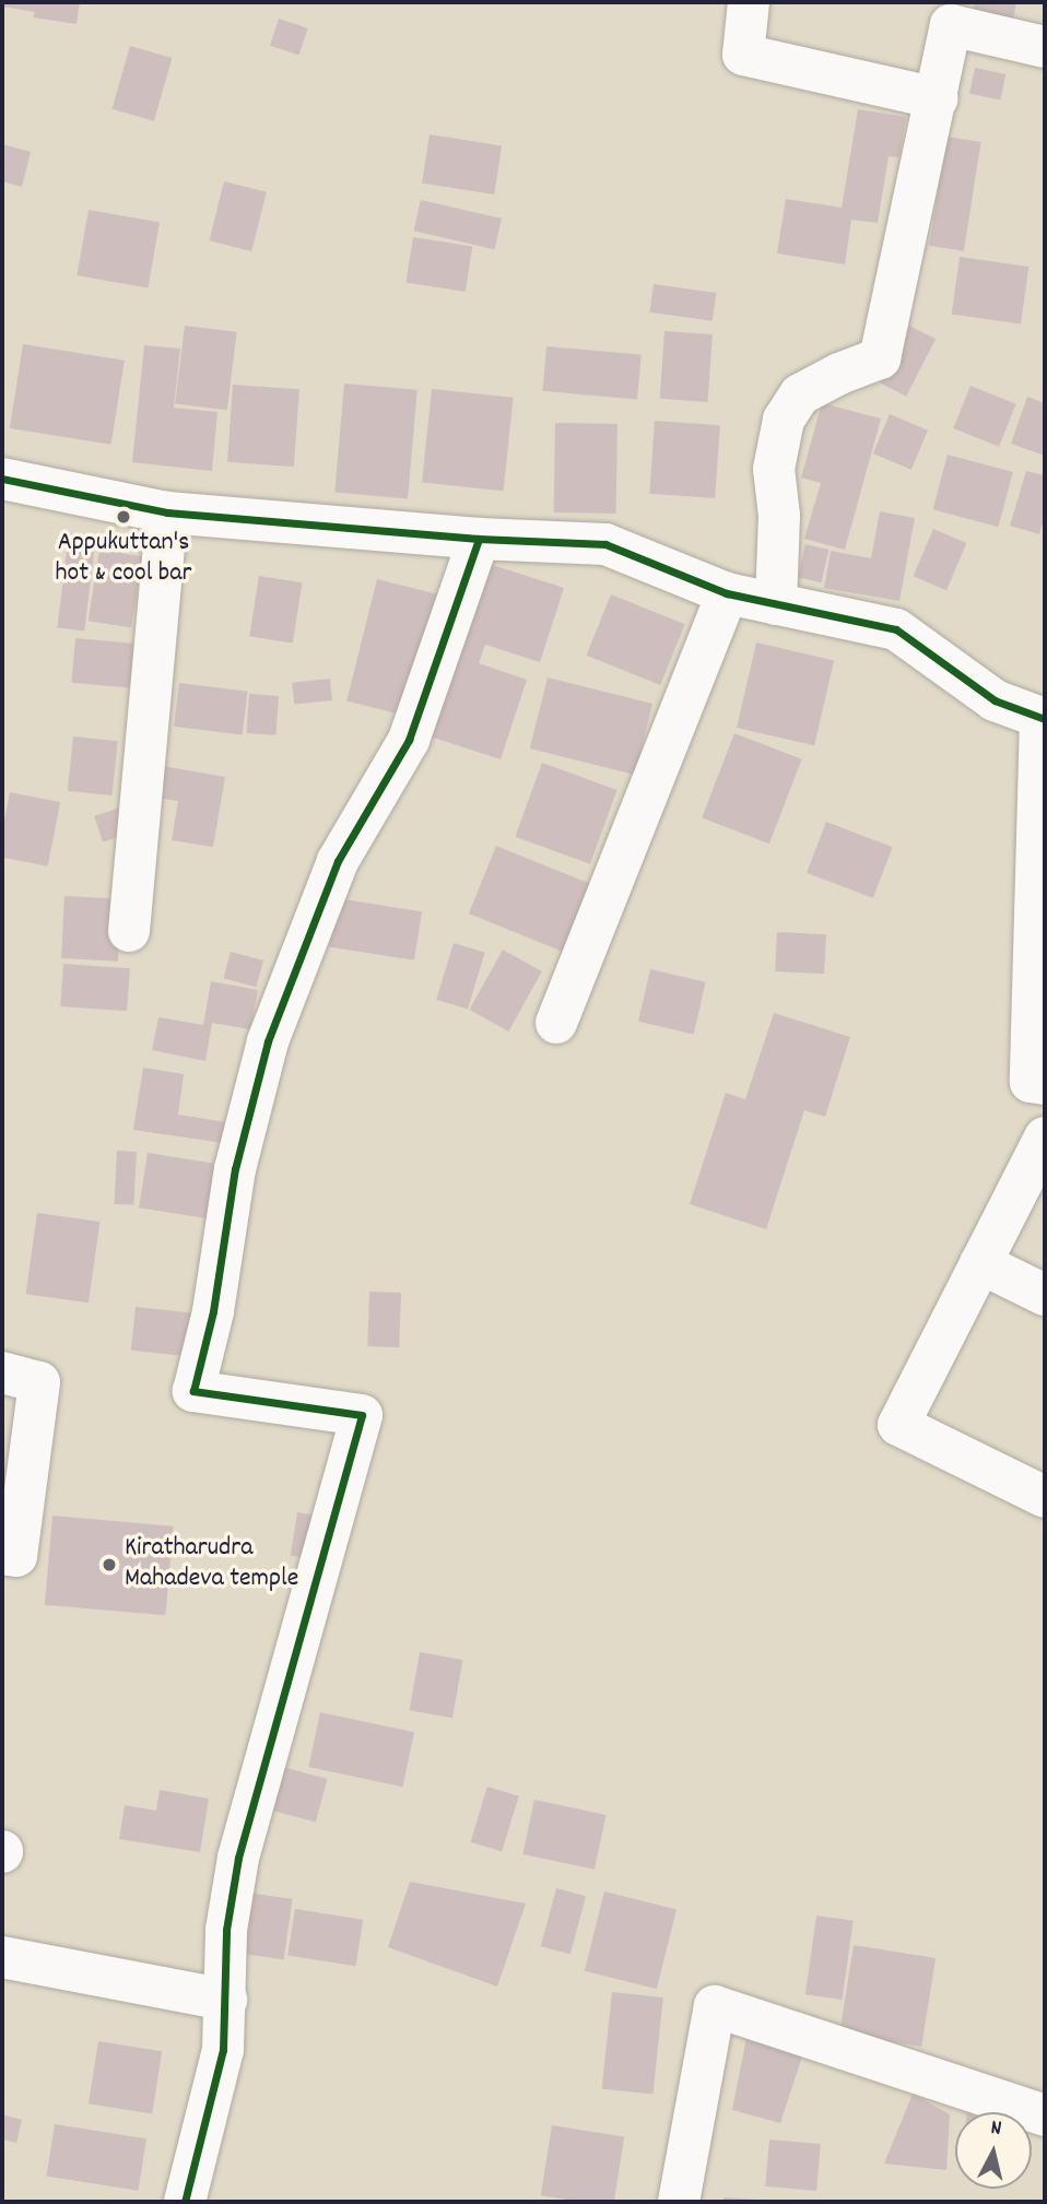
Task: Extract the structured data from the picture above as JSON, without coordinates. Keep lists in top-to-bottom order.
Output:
{
  "places": ["Appukuttan's hot & cool bar", "Kiratharudra Mahadeva temple"],
  "north": "top"
}
